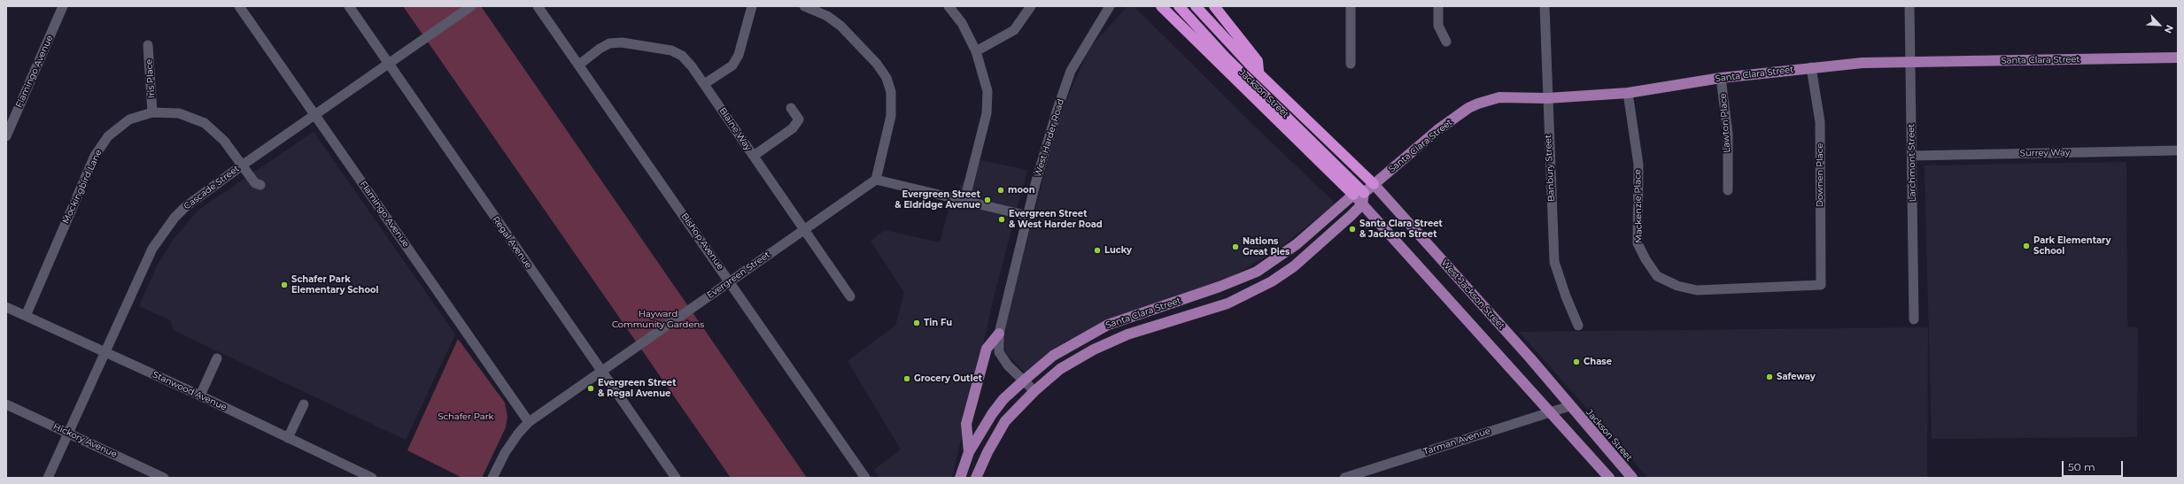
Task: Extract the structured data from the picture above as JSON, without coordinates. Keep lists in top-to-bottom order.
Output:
{
  "streets": {
    "highway": ["Jackson Street"],
    "main road": ["Santa Clara Street", "West Jackson Street"],
    "street": [
      "Flamingo Avenue",
      "Iris Place",
      "Lawton Place",
      "Blaine Way",
      "West Harder Road",
      "Surrey Way",
      "Larchmont Street",
      "Banbury Street",
      "Downen Place",
      "Mockingbird Lane",
      "Cascade Street",
      "Mackenzie Place",
      "Bishop Avenue",
      "Regal Avenue",
      "Evergreen Street",
      "Stanwood Avenue",
      "Hickory Avenue",
      "Tarman Avenue"
    ]
  },
  "crossings": [
    ["Santa Clara Street", "Jackson Street"],
    ["Santa Clara Street", "Lawton Place"],
    ["Santa Clara Street", "West Harder Road"],
    ["Santa Clara Street", "Larchmont Street"],
    ["Santa Clara Street", "Banbury Street"],
    ["Santa Clara Street", "Downen Place"],
    ["Santa Clara Street", "Mackenzie Place"],
    ["Santa Clara Street", "West Jackson Street"],
    ["Flamingo Avenue", "Cascade Street"],
    ["Flamingo Avenue", "Evergreen Street"],
    ["Iris Place", "Mockingbird Lane"],
    ["Jackson Street", "West Jackson Street"],
    ["Jackson Street", "Tarman Avenue"],
    ["Blaine Way", "Bishop Avenue"],
    ["Blaine Way", "Evergreen Street"],
    ["Surrey Way", "Larchmont Street"],
    ["Downen Place", "Mackenzie Place"],
    ["Mockingbird Lane", "Cascade Street"],
    ["Mockingbird Lane", "Stanwood Avenue"],
    ["Cascade Street", "Regal Avenue"],
    ["Cascade Street", "Stanwood Avenue"],
    ["Cascade Street", "Hickory Avenue"],
    ["Bishop Avenue", "Evergreen Street"],
    ["Regal Avenue", "Evergreen Street"],
    ["West Jackson Street", "Tarman Avenue"]
  ],
  "parks": ["Hayward Community Gardens", "Schafer Park"],
  "places": [
    "moon",
    "Evergreen Street & Eldridge Avenue",
    "Evergreen Street & West Harder Road",
    "Santa Clara Street & Jackson Street",
    "Park Elementary School",
    "Nations Great Pies",
    "Lucky",
    "Schafer Park Elementary School",
    "Tin Fu",
    "Chase",
    "Safeway",
    "Grocery Outlet",
    "Evergreen Street & Regal Avenue"
  ],
  "scale_bar": "50 m",
  "north": "bottom right"
}
